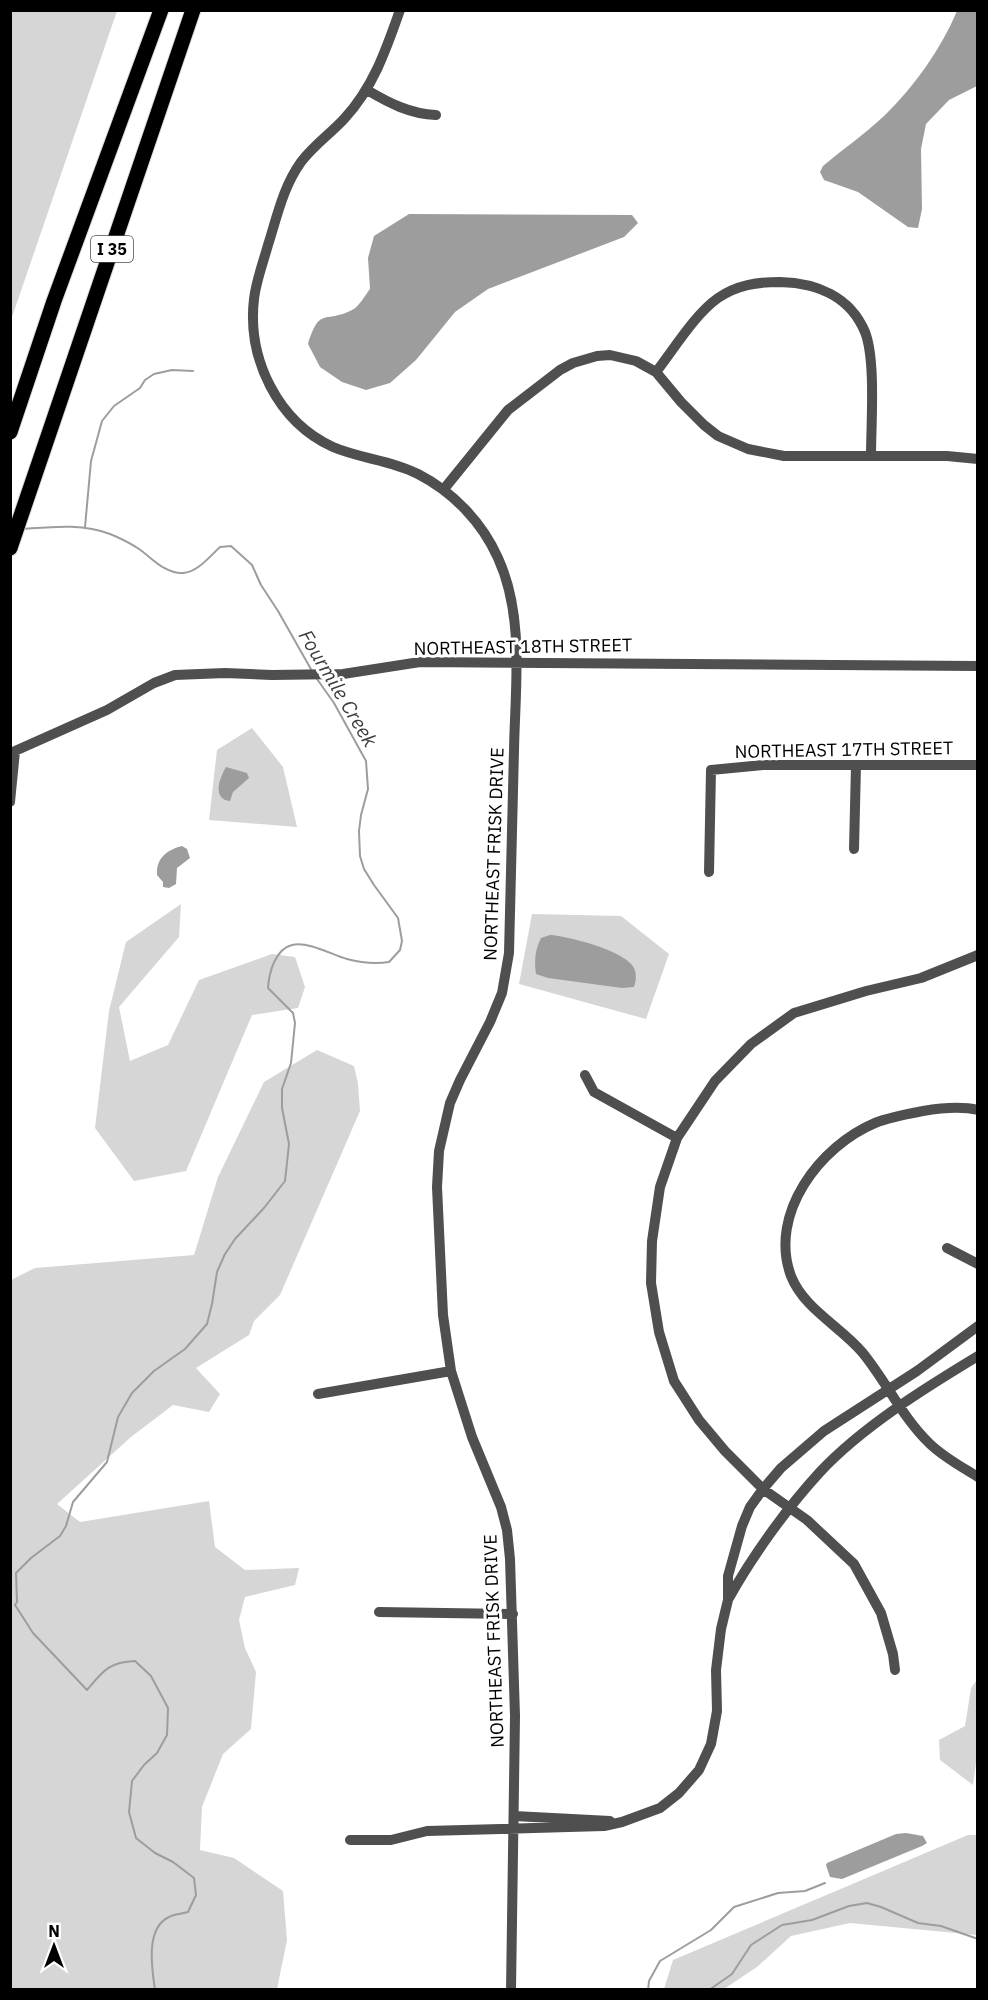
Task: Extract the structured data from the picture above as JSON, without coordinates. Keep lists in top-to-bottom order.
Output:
{
  "streets": {
    "highway": ["I 35"],
    "street": ["NORTHEAST 18TH STREET", "NORTHEAST 17TH STREET", "NORTHEAST FRISK DRIVE"]
  },
  "crossings": [
    ["NORTHEAST 18TH STREET", "NORTHEAST FRISK DRIVE"]
  ],
  "water": ["Fourmile Creek"],
  "north": "top"
}
